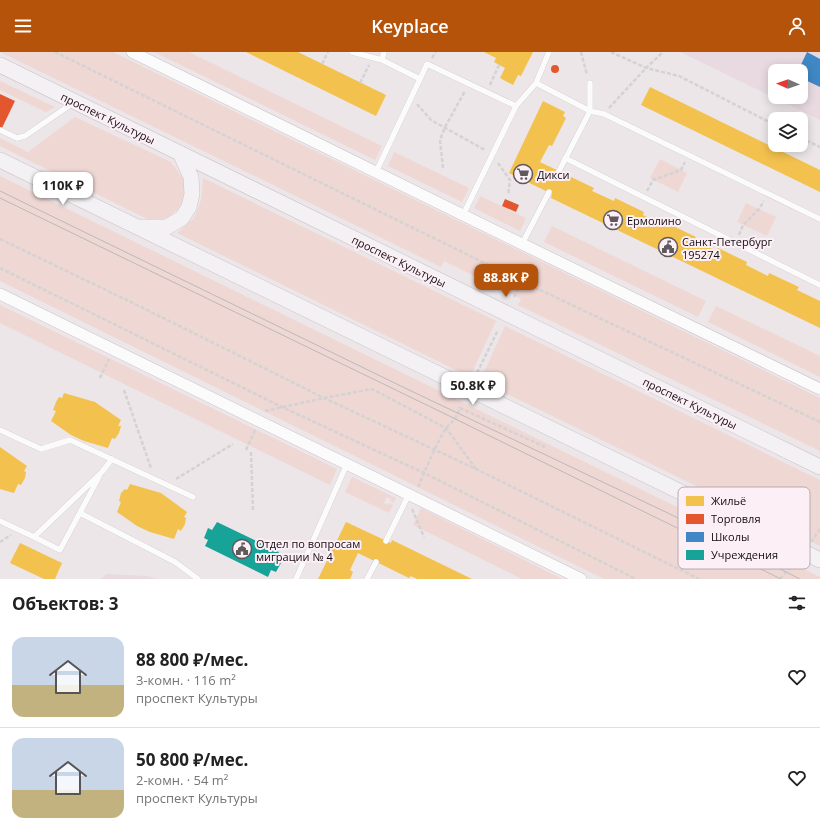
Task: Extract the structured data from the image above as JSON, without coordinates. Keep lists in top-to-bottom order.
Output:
{
  "streets": {
    "main road": ["проспект Культуры"]
  },
  "places": {
    "supermarket": ["Дикси", "Ермолино"],
    "public building": ["Санкт-Петербург 195274", "Отдел по вопросам миграции № 4"]
  },
  "legend": [
    "Жильё",
    "Торговля",
    "Школы",
    "Учреждения"
  ],
  "north": "left",
  "page": {
    "header": "Keyplace",
    "price": ["110K ₽", "88.8K ₽", "50.8K ₽"],
    "heading": "Объектов: 3",
    "list": [
      {
        "name": "88 800 ₽/мес.",
        "note": "3-комн. · 116 m² · проспект Культуры"
      },
      {
        "name": "50 800 ₽/мес.",
        "note": "2-комн. · 54 m² · проспект Культуры"
      }
    ]
  }
}
